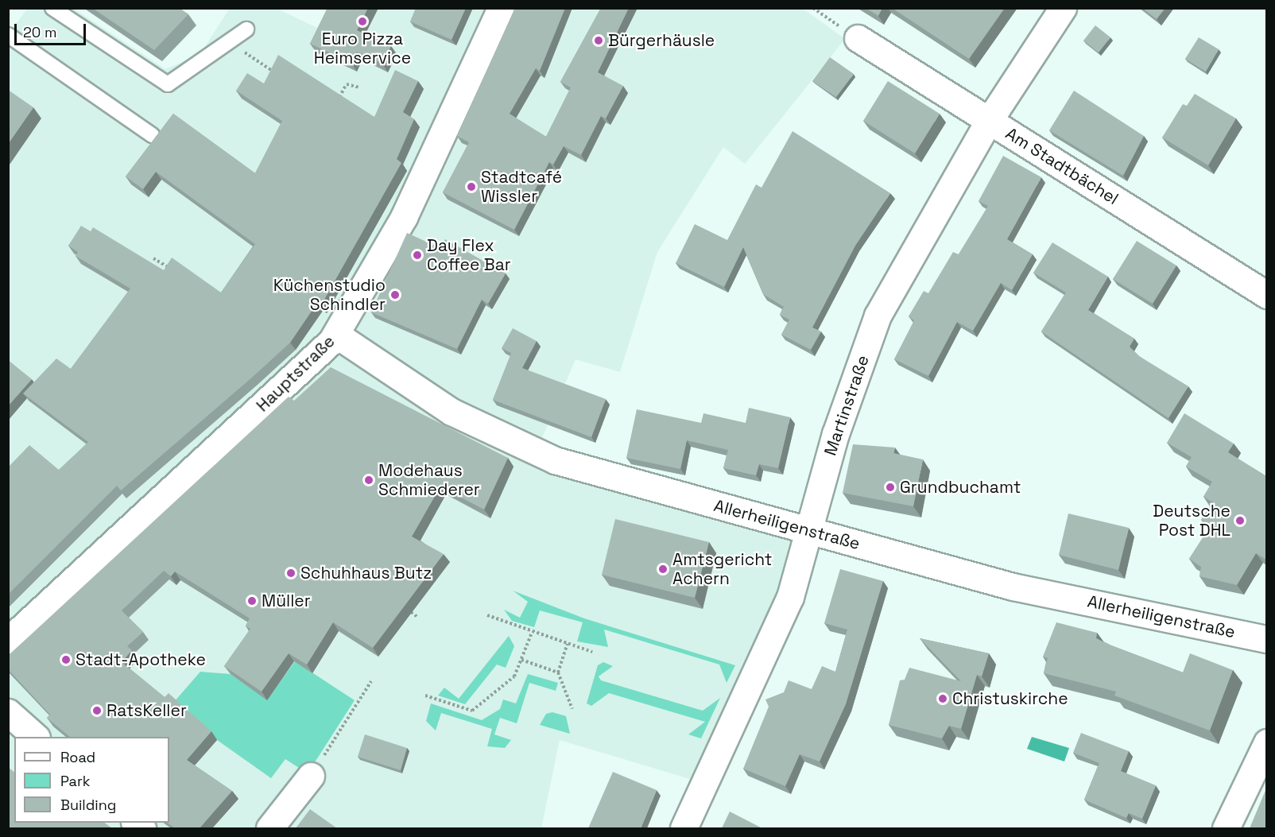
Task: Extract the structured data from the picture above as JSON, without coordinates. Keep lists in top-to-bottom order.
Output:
{
  "streets": {
    "street": [
      "Am Stadtbächel",
      "Hauptstraße",
      "Martinstraße",
      "Allerheiligenstraße"
    ]
  },
  "crossings": [
    ["Am Stadtbächel", "Martinstraße"],
    ["Hauptstraße", "Allerheiligenstraße"],
    ["Martinstraße", "Allerheiligenstraße"]
  ],
  "places": [
    "Euro Pizza Heimservice",
    "Bürgerhäusle",
    "Stadtcafé Wissler",
    "Day Flex Coffee Bar",
    "Küchenstudio Schindler",
    "Modehaus Schmiederer",
    "Grundbuchamt",
    "Deutsche Post DHL",
    "Amtsgericht Achern",
    "Schuhhaus Butz",
    "Müller",
    "Stadt-Apotheke",
    "Christuskirche",
    "RatsKeller"
  ],
  "legend": ["Road", "Park", "Building"],
  "scale_bar": "20 m"
}
